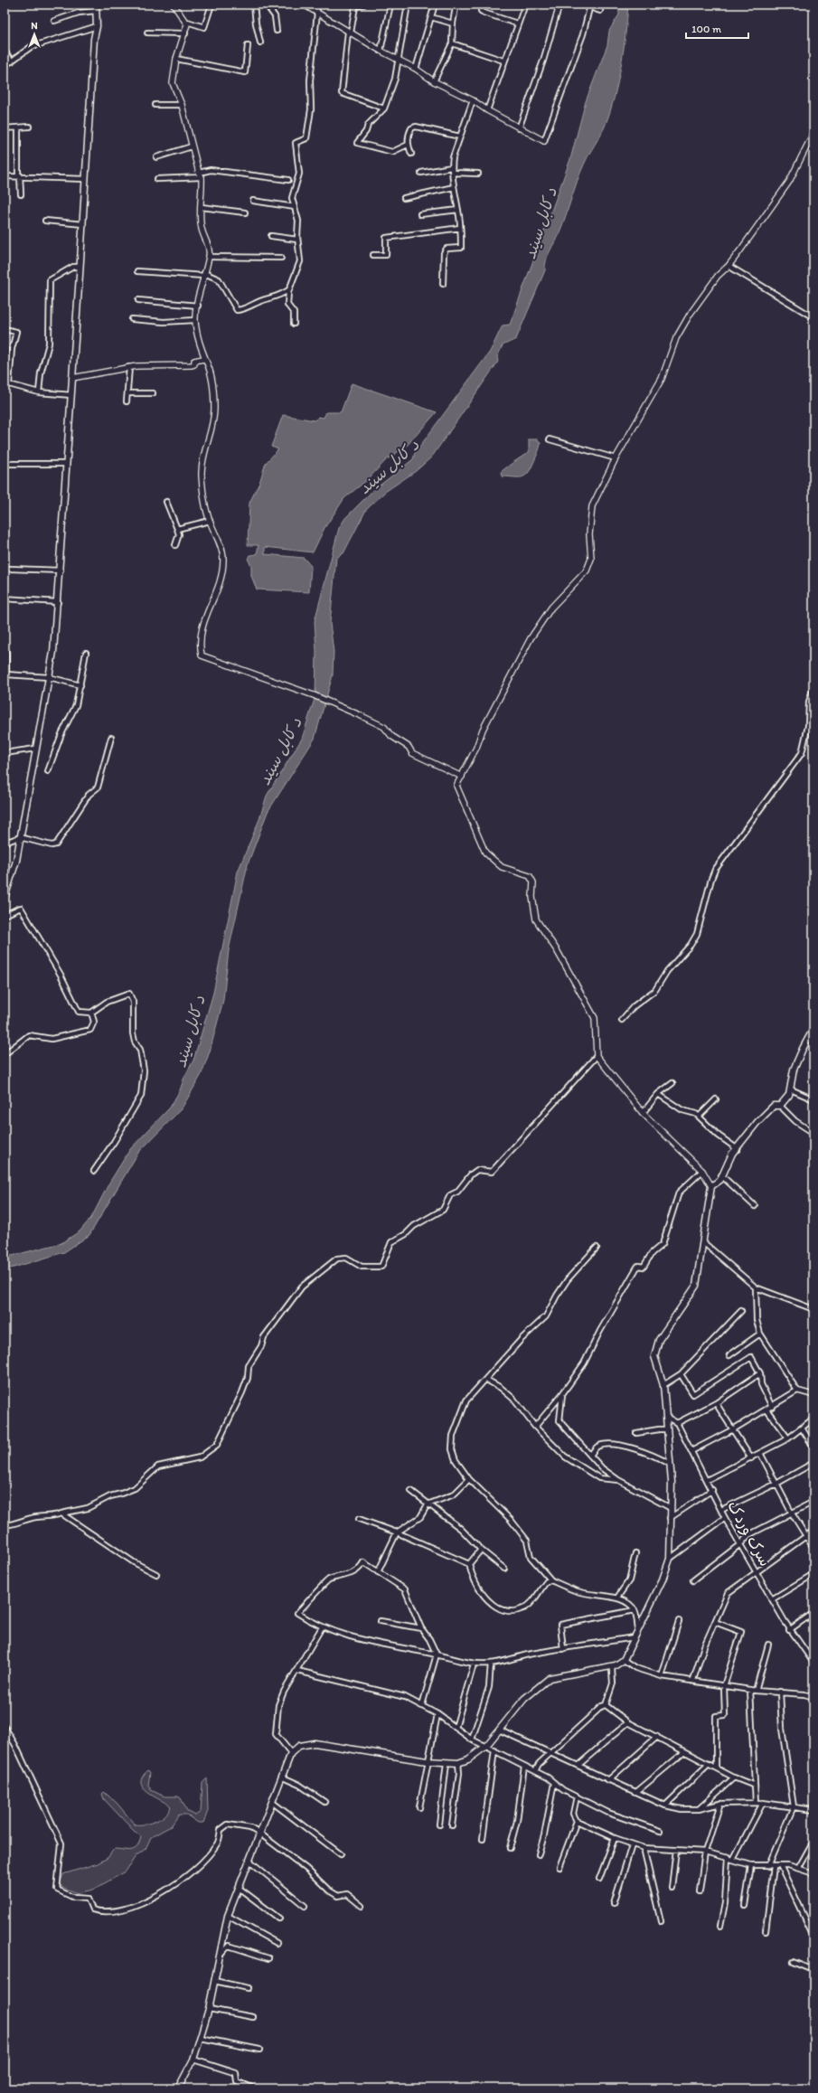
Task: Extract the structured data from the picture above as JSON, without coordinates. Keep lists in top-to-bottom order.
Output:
{
  "streets": {
    "street": ["سرک وردک"]
  },
  "water": ["د کابل سيند"],
  "scale_bar": "100 m",
  "north": "top"
}
